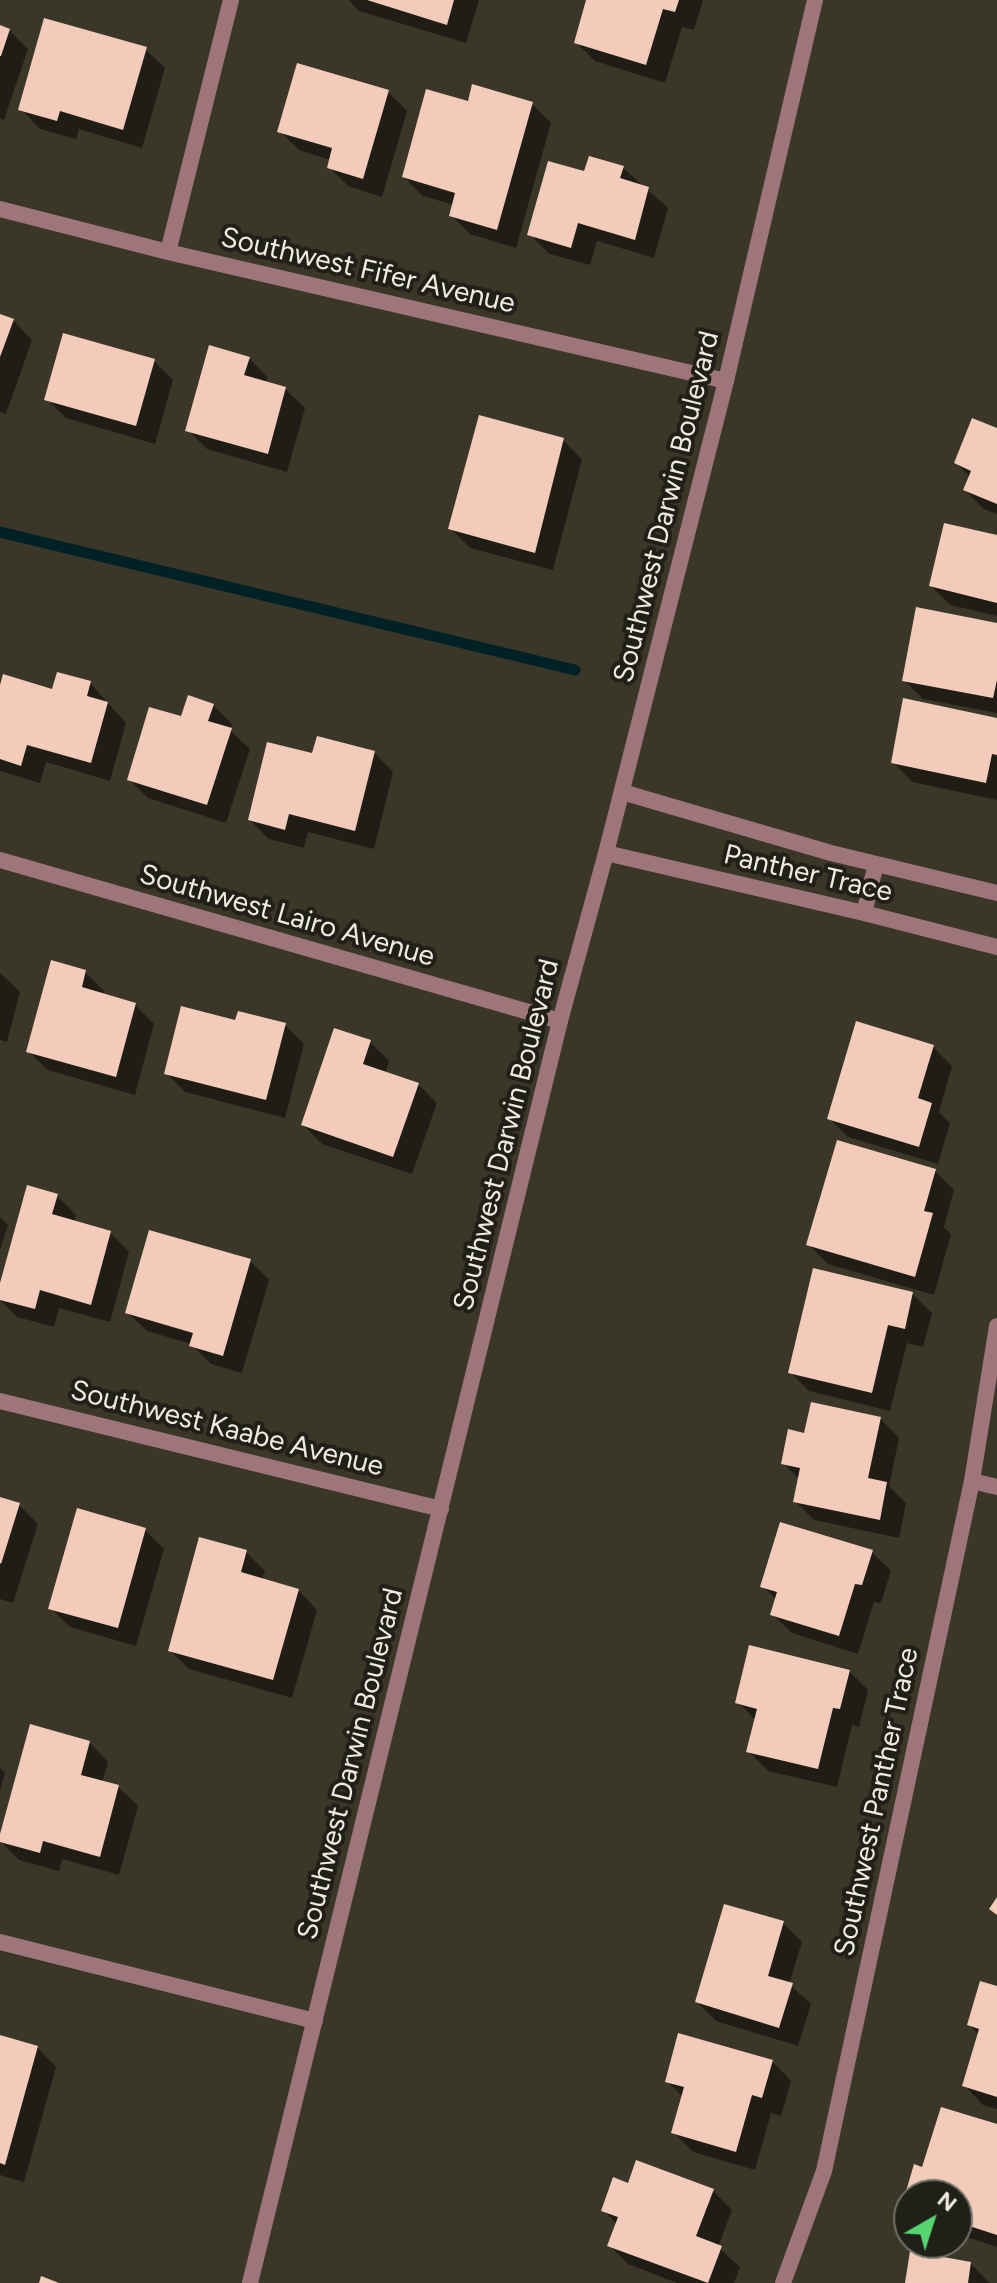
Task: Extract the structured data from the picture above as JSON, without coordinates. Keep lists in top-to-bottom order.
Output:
{
  "streets": {
    "street": [
      "Southwest Fifer Avenue",
      "Southwest Darwin Boulevard",
      "Panther Trace",
      "Southwest Lairo Avenue",
      "Southwest Kaabe Avenue",
      "Southwest Panther Trace"
    ]
  },
  "crossings": [
    ["Southwest Fifer Avenue", "Southwest Darwin Boulevard"],
    ["Southwest Darwin Boulevard", "Panther Trace"],
    ["Southwest Darwin Boulevard", "Southwest Lairo Avenue"],
    ["Southwest Darwin Boulevard", "Southwest Kaabe Avenue"]
  ],
  "north": "top right"
}
